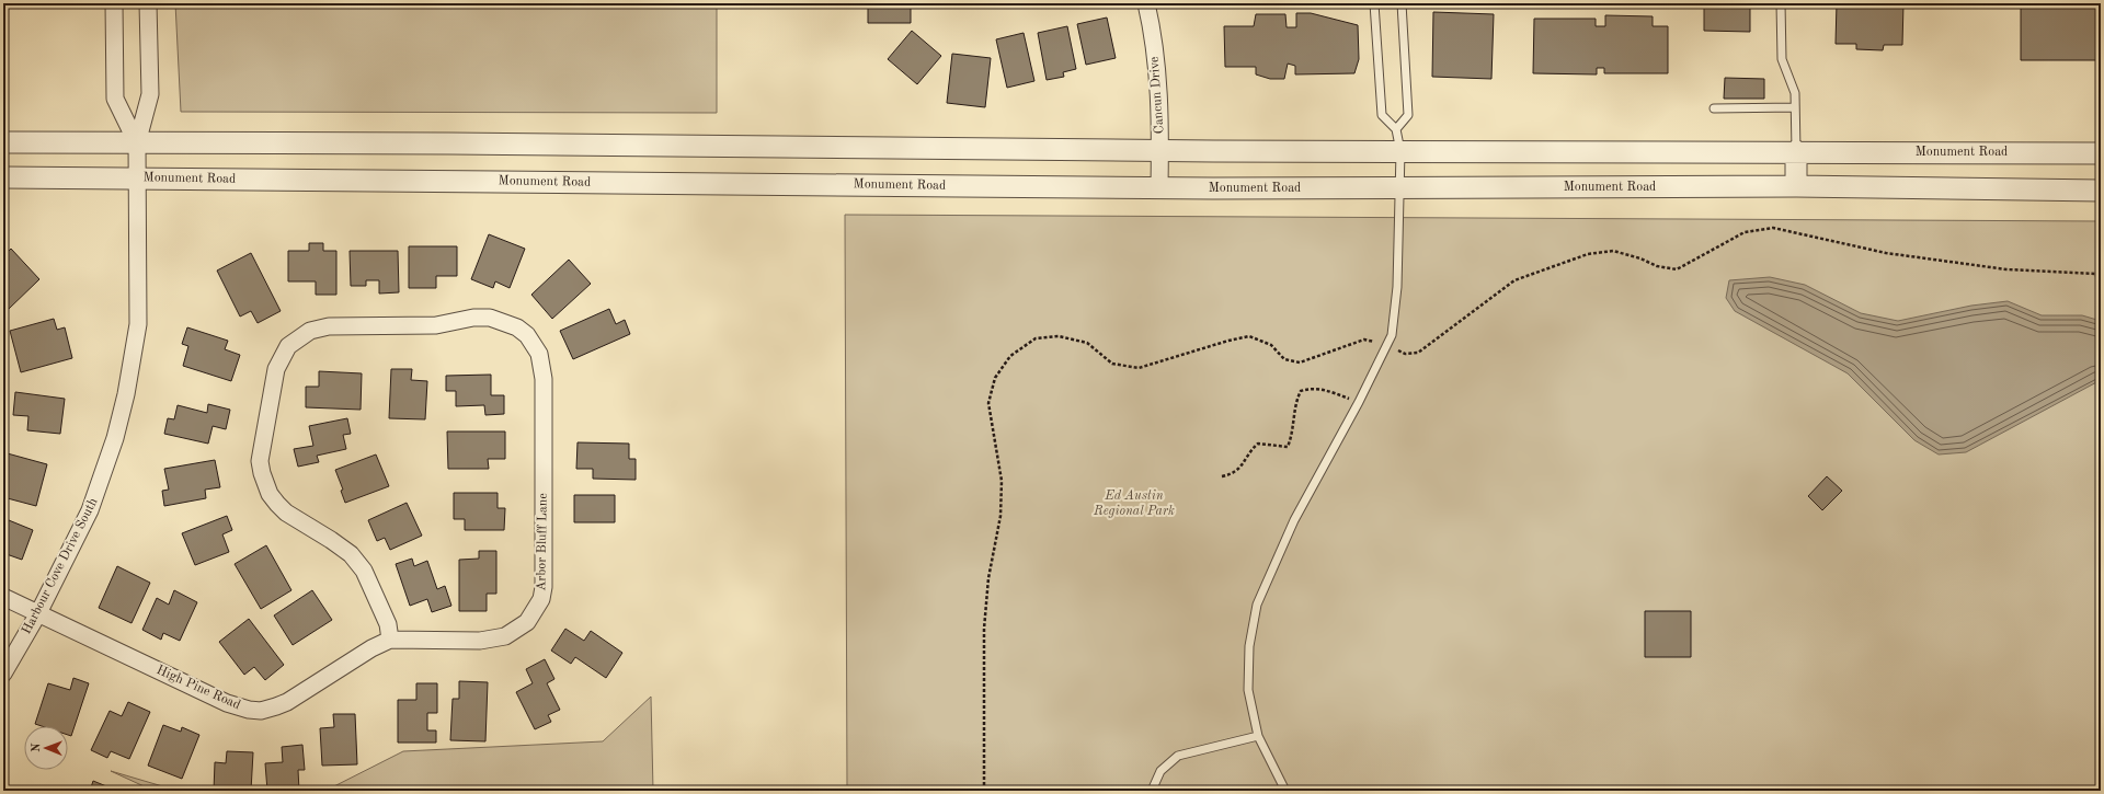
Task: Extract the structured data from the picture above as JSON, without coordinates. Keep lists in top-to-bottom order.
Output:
{
  "streets": {
    "street": [
      "Cancun Drive",
      "Monument Road",
      "Arbor Bluff Lane",
      "Harbour Cove Drive South",
      "High Pine Road"
    ]
  },
  "crossings": [
    ["Cancun Drive", "Monument Road"],
    ["Monument Road", "Harbour Cove Drive South"],
    ["Arbor Bluff Lane", "High Pine Road"],
    ["Harbour Cove Drive South", "High Pine Road"]
  ],
  "parks": ["Ed Austin Regional Park"],
  "north": "left"
}
